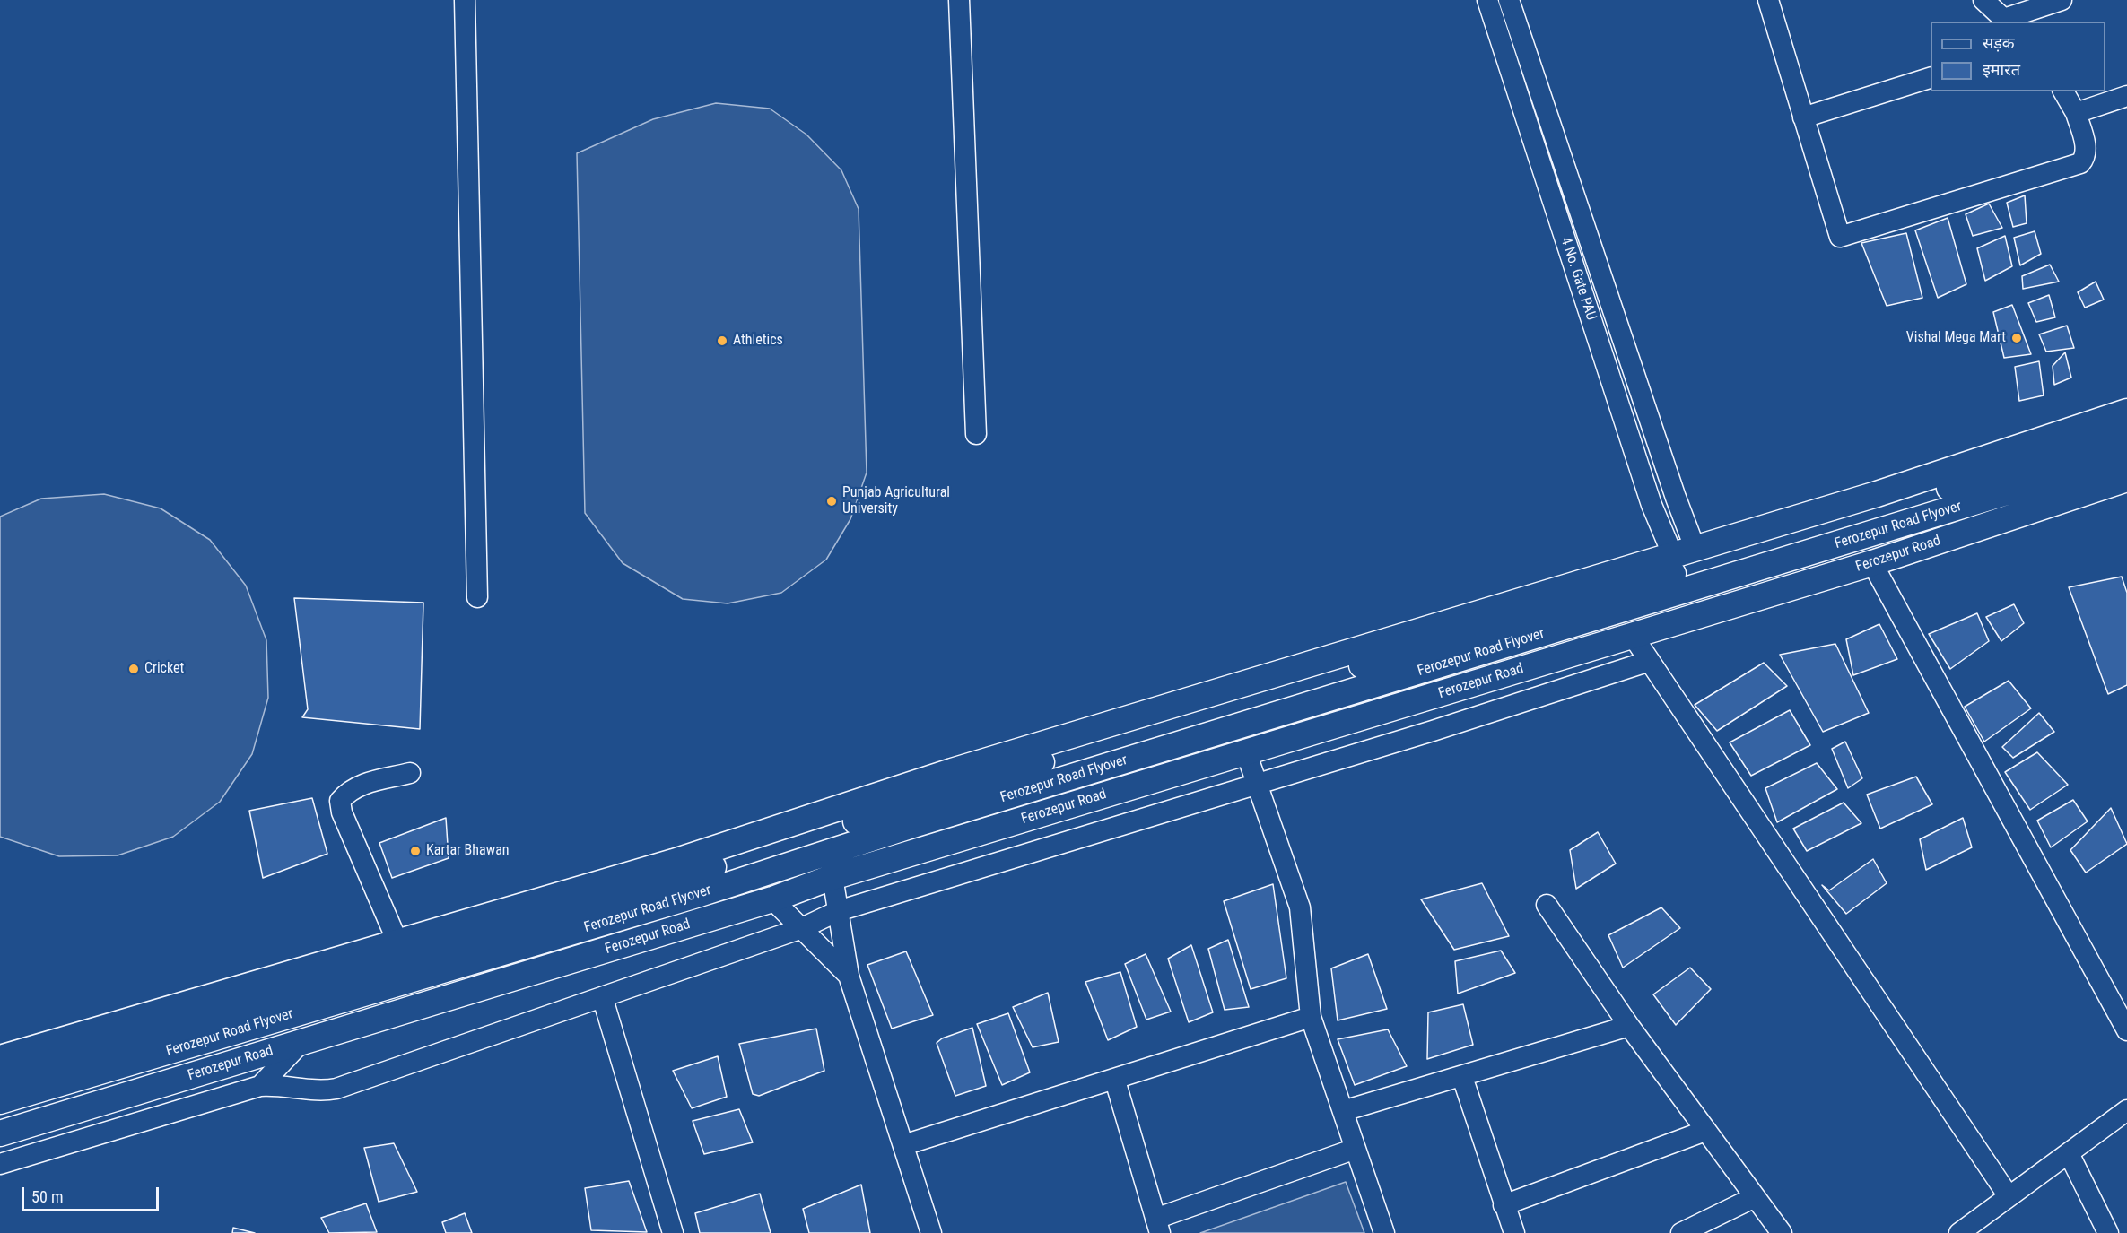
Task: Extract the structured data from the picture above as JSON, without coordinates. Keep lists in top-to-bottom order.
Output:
{
  "streets": {
    "main road": ["Ferozepur Road Flyover", "Ferozepur Road"],
    "street": ["4 No. Gate PAU"]
  },
  "places": [
    "Vishal Mega Mart",
    "Athletics",
    "Punjab Agricultural University",
    "Cricket",
    "Kartar Bhawan"
  ],
  "legend": ["सड़क", "इमारत"],
  "scale_bar": "50 m"
}
